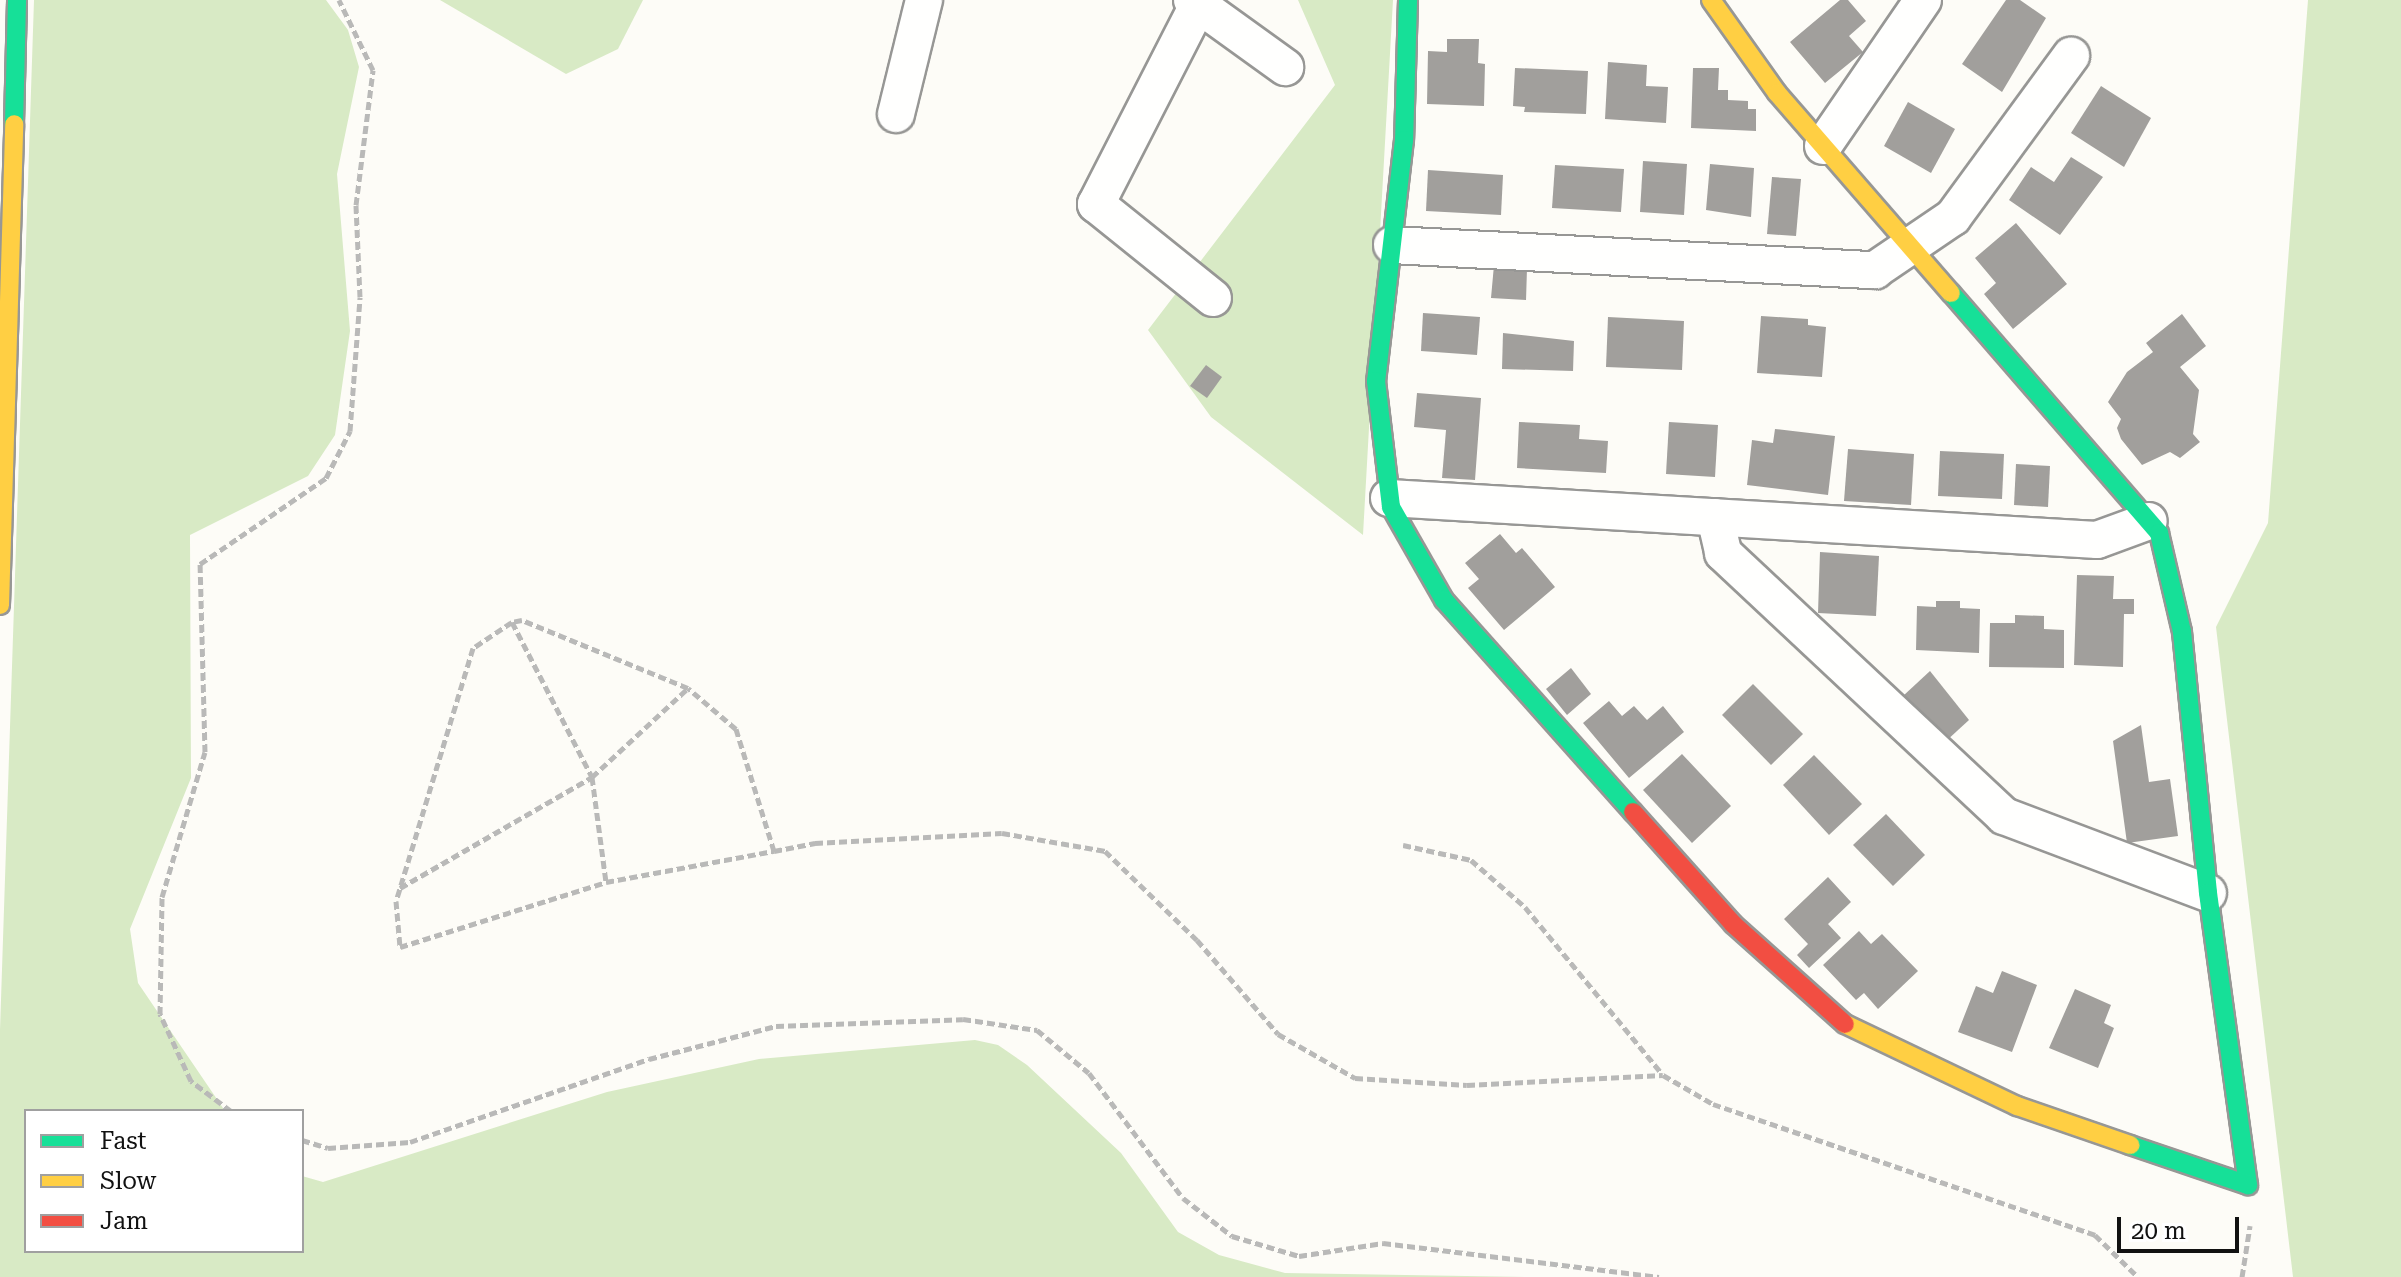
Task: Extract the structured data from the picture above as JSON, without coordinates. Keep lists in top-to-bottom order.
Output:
{
  "legend": ["Fast", "Slow", "Jam"],
  "scale_bar": "20 m"
}
